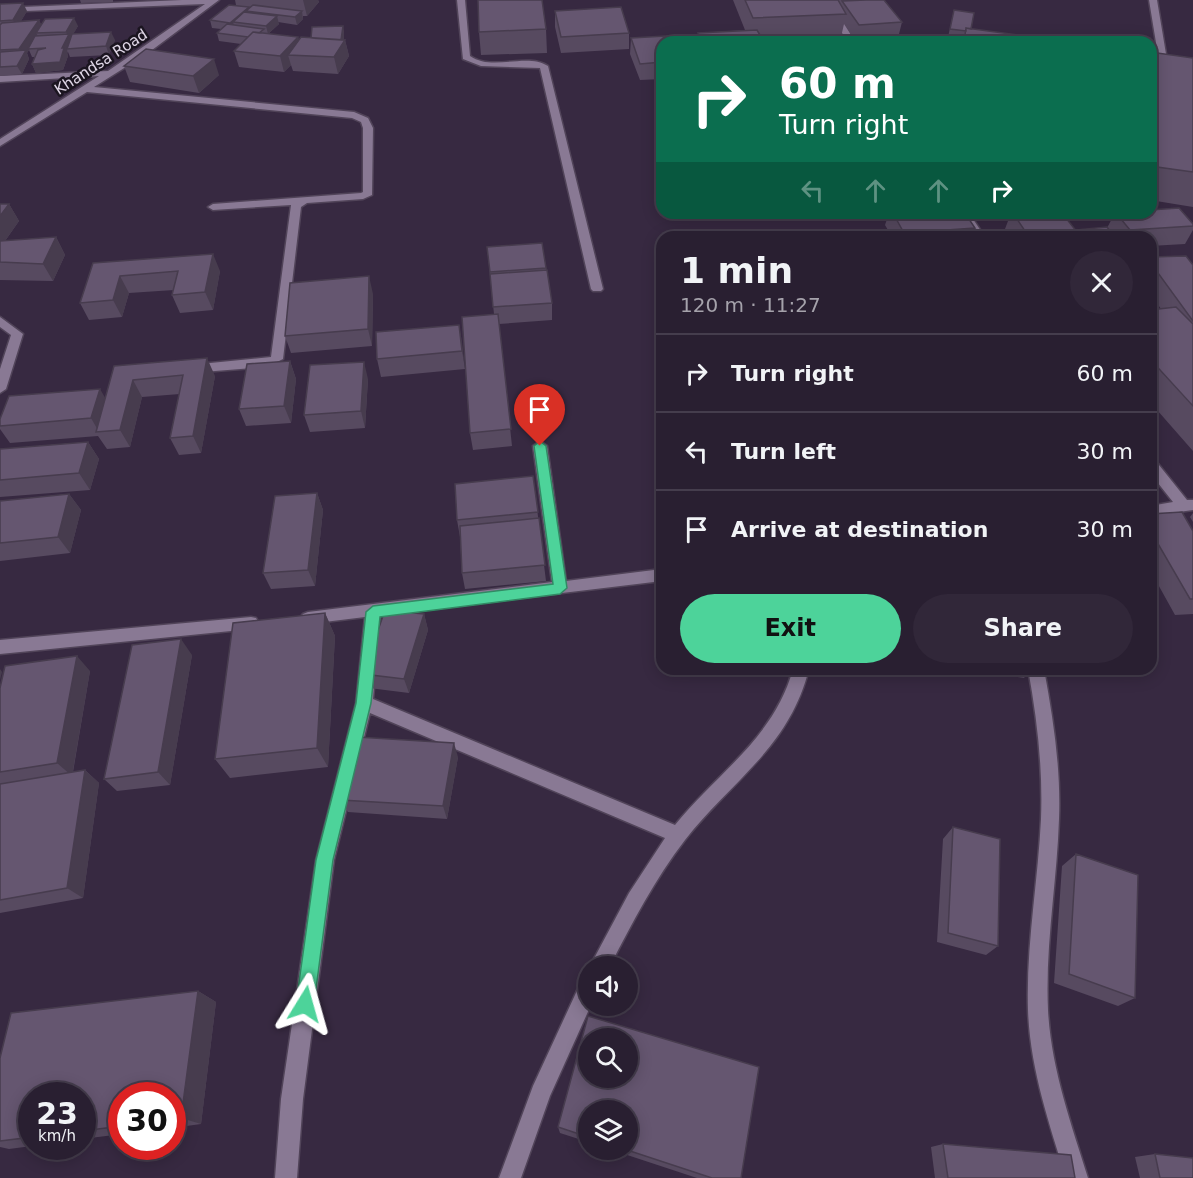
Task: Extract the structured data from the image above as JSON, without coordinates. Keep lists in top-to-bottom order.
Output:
{
  "streets": {
    "street": ["Khandsa Road"]
  },
  "page": {
    "turn": ["60 m", "Turn right"],
    "heading": ["1 min", "120 m · 11:27"],
    "list": [
      {
        "name": "Turn right",
        "value": "60 m"
      },
      {
        "name": "Turn left",
        "value": "30 m"
      },
      {
        "name": "Arrive at destination",
        "value": "30 m"
      }
    ],
    "buttons": ["Exit", "Share"],
    "speed": "23 km/h",
    "limit": "30"
  }
}
